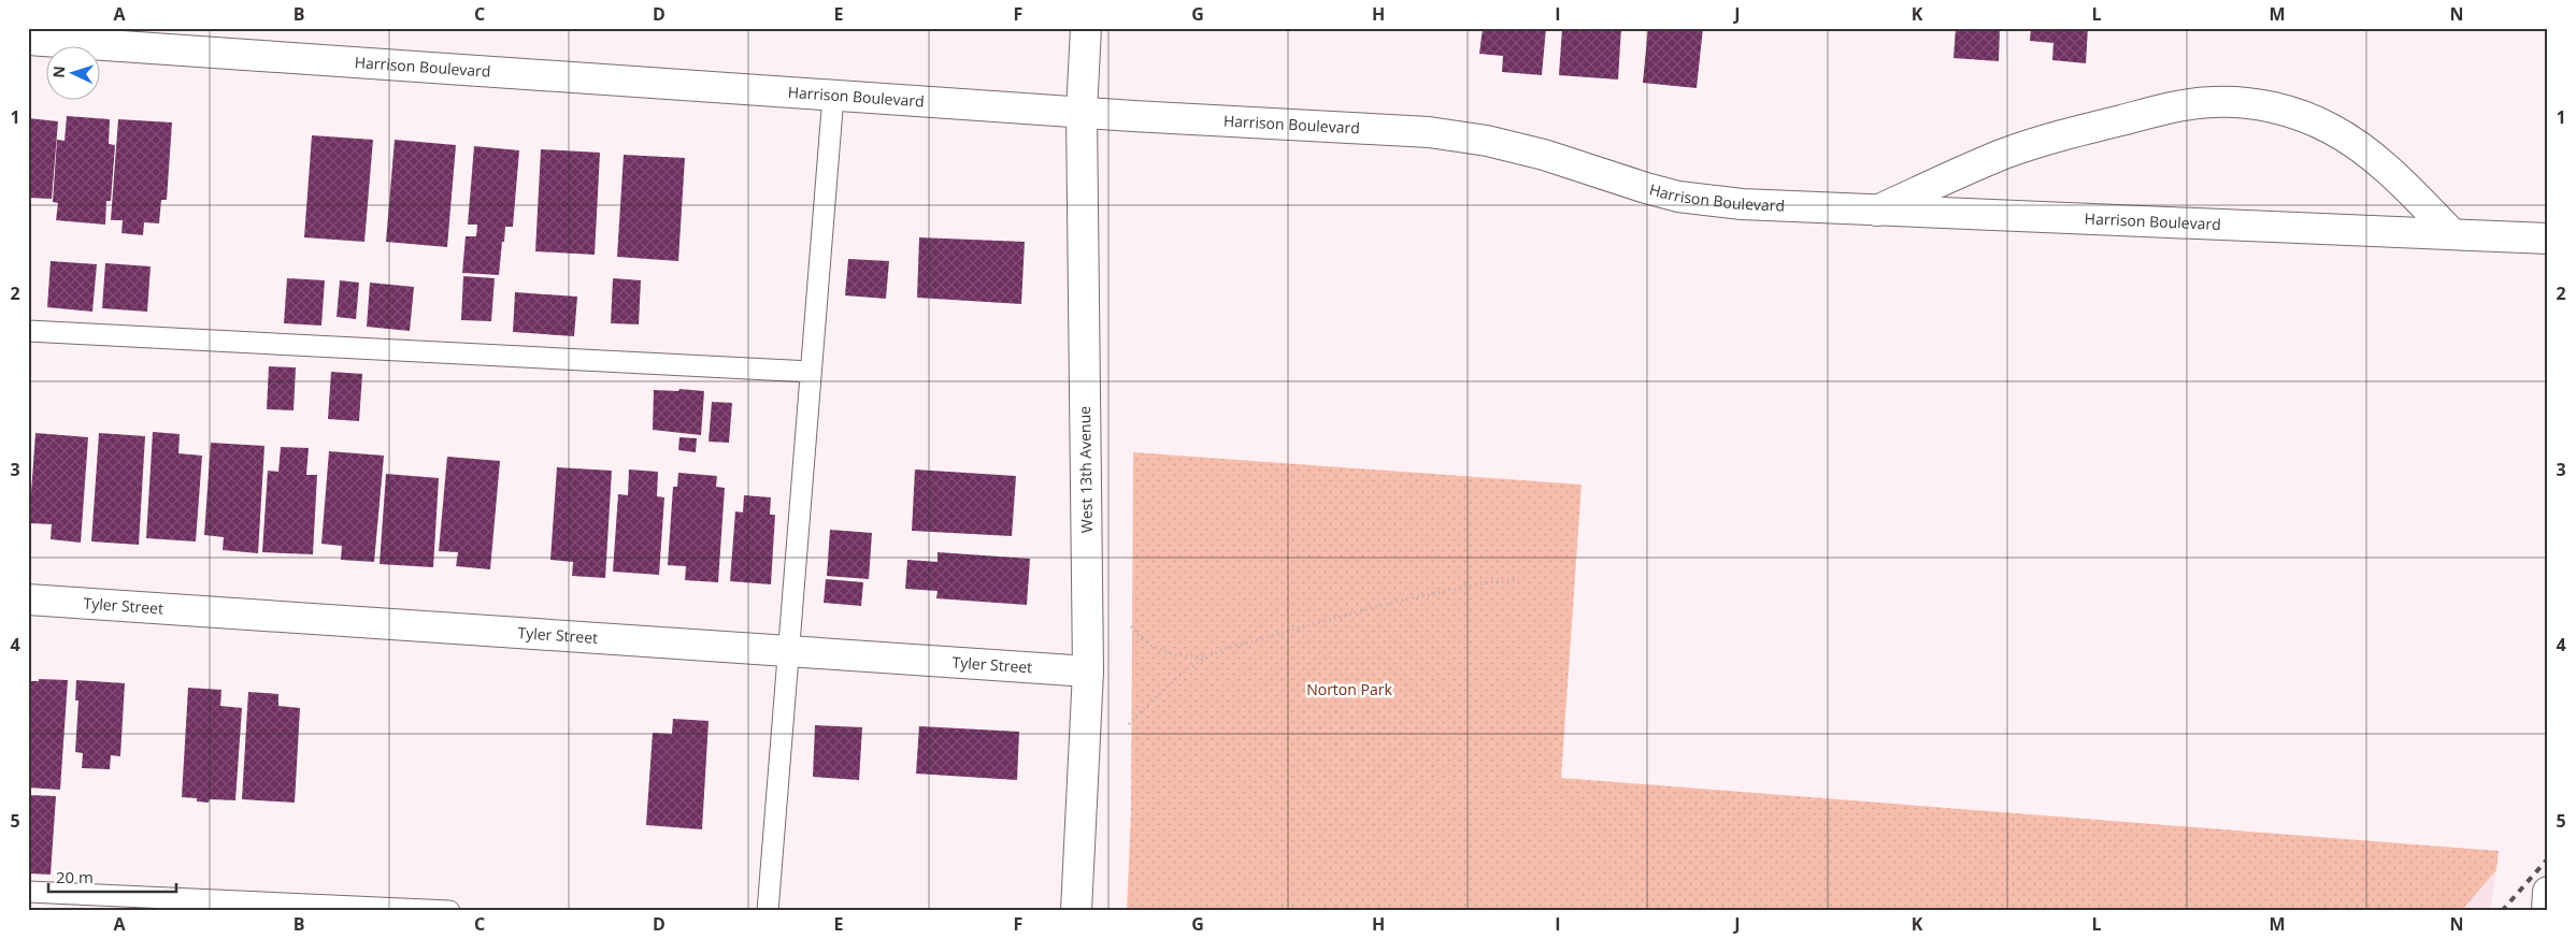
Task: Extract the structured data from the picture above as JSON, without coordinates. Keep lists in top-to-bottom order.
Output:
{
  "streets": {
    "street": ["Harrison Boulevard", "West 13th Avenue", "Tyler Street"]
  },
  "crossings": [
    ["Harrison Boulevard", "West 13th Avenue"],
    ["West 13th Avenue", "Tyler Street"]
  ],
  "parks": ["Norton Park"],
  "scale_bar": "20 m",
  "north": "left",
  "grid": {
    "columns": [
      "A",
      "B",
      "C",
      "D",
      "E",
      "F",
      "G",
      "H",
      "I",
      "J",
      "K",
      "L",
      "M",
      "N"
    ],
    "rows": [
      "1",
      "2",
      "3",
      "4",
      "5"
    ]
  }
}
